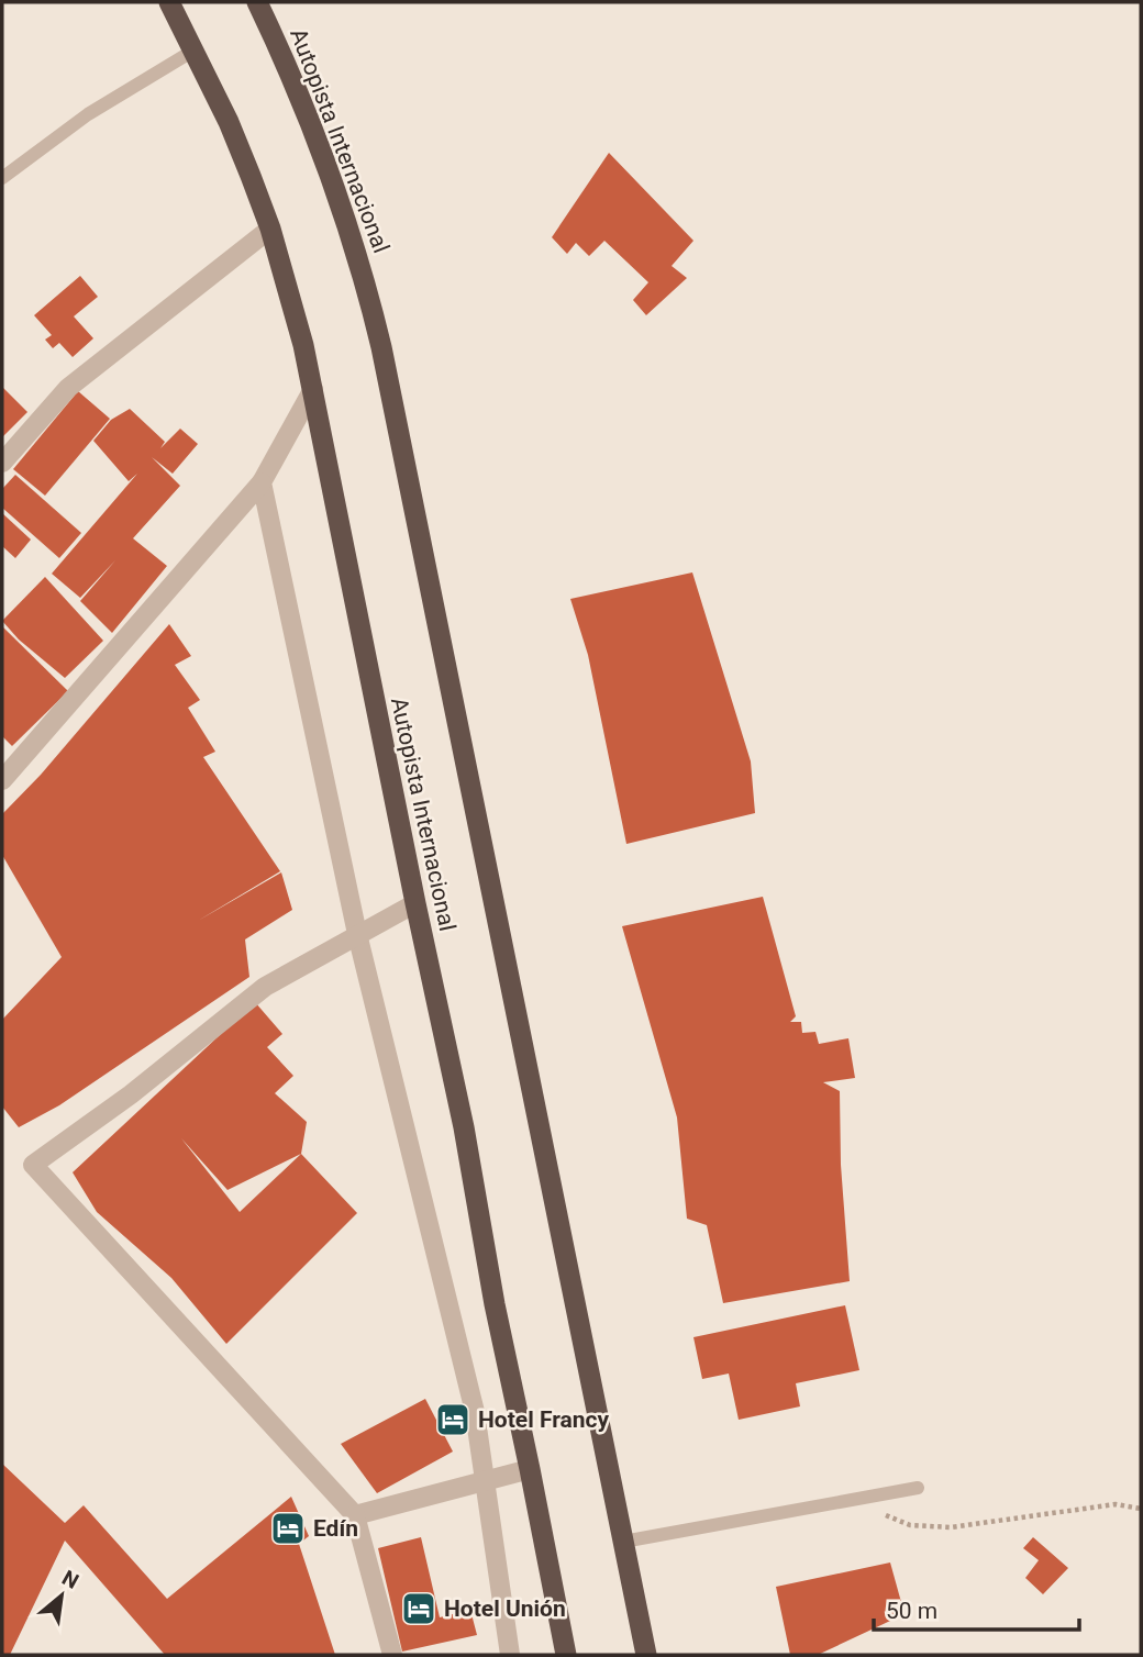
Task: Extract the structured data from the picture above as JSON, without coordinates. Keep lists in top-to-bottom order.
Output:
{
  "streets": {
    "highway": ["Autopista Internacional"]
  },
  "places": {
    "hotel": ["Hotel Francy", "Edín", "Hotel Unión"]
  },
  "scale_bar": "50 m",
  "north": "top right"
}
